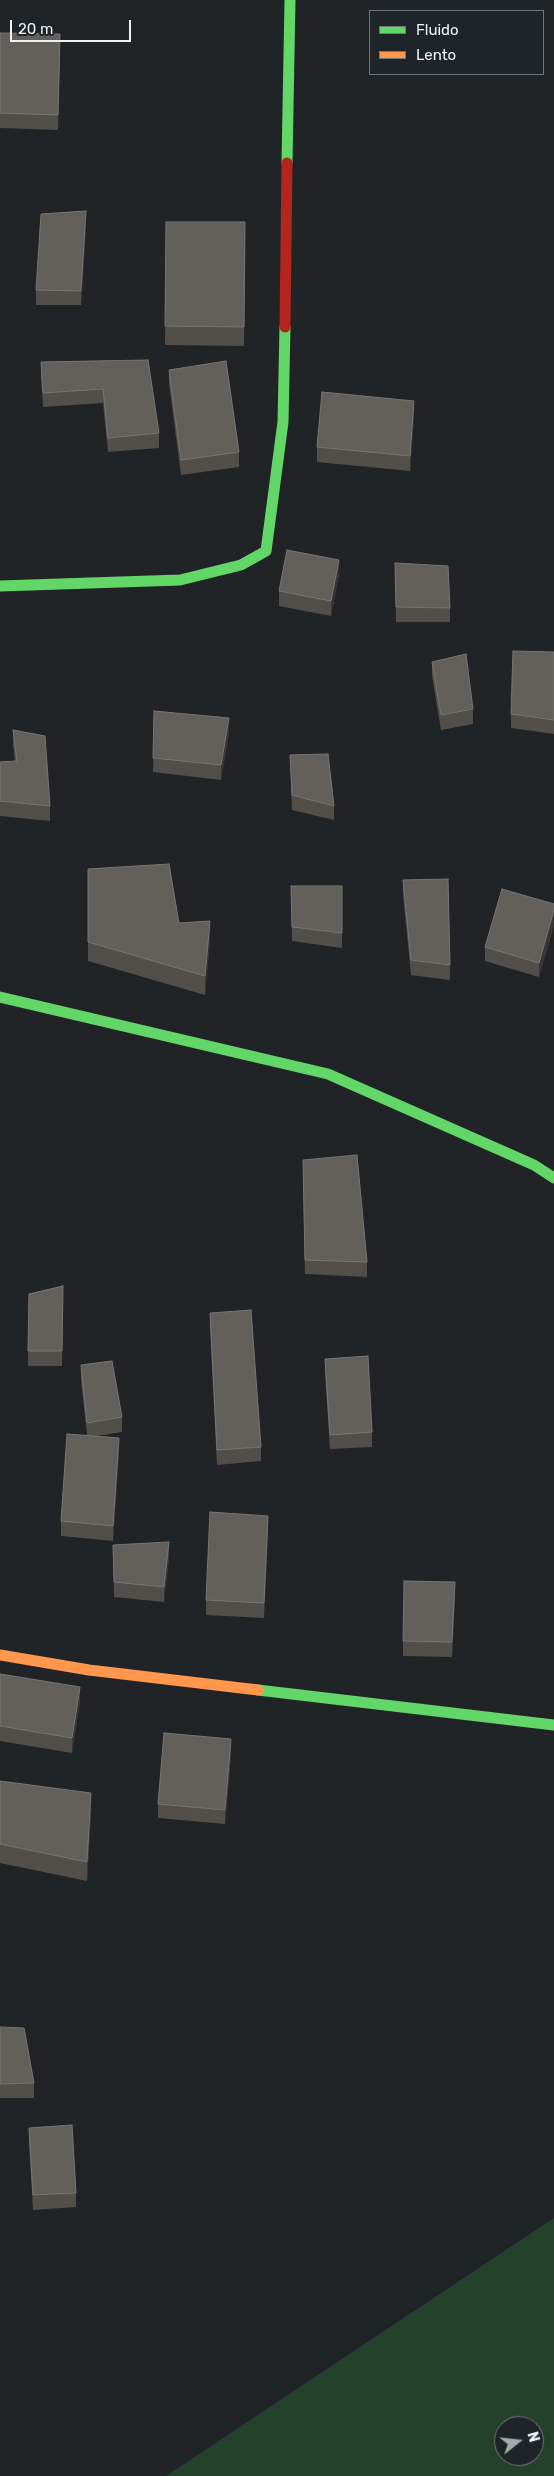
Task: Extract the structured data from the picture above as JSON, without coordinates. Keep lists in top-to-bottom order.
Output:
{
  "legend": ["Fluido", "Lento"],
  "scale_bar": "20 m",
  "north": "right"
}
